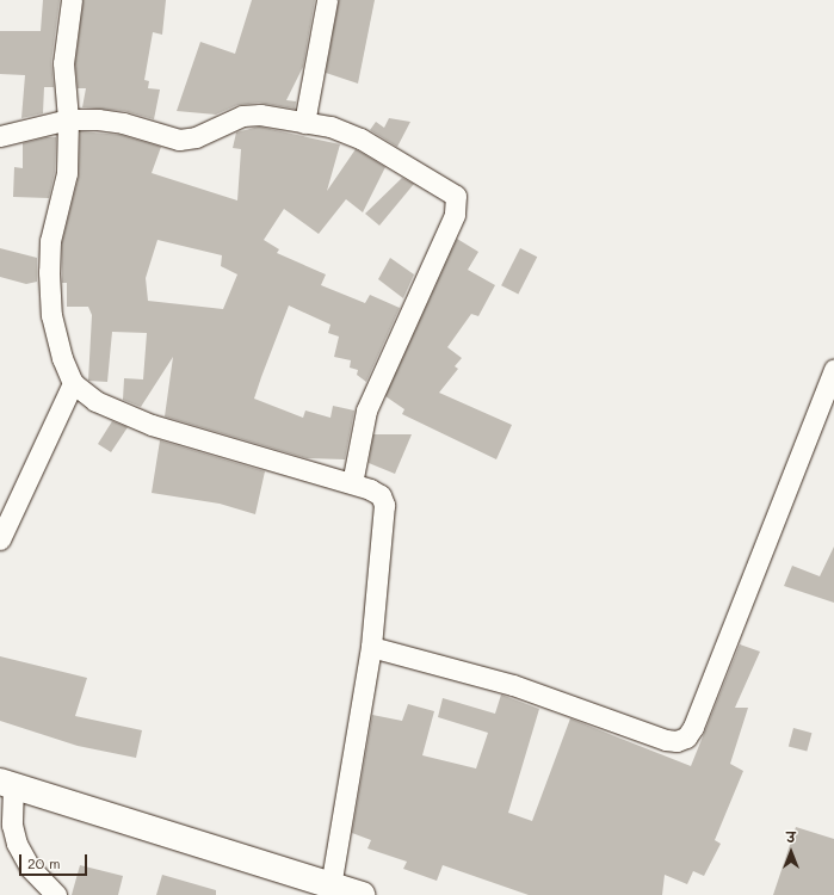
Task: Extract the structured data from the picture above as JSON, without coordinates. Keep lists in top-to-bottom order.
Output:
{
  "scale_bar": "20 m",
  "north": "top"
}
